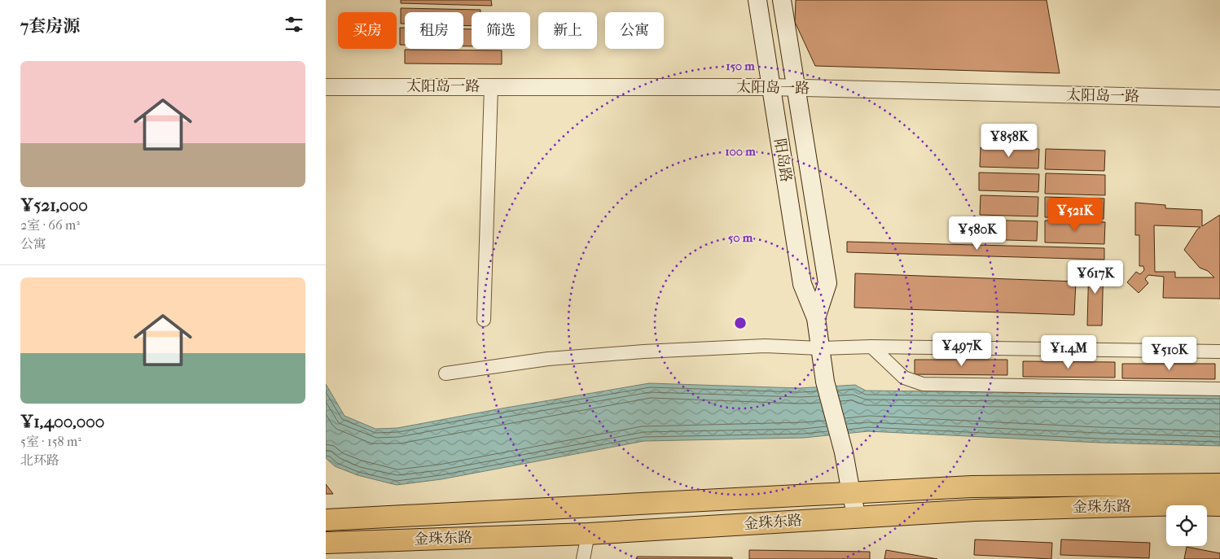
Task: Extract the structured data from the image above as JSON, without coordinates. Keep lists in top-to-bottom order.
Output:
{
  "streets": {
    "highway": ["金珠东路"],
    "main road": ["阳岛路"],
    "street": ["太阳岛一路"]
  },
  "crossings": [
    ["太阳岛一路", "阳岛路"],
    ["阳岛路", "金珠东路"]
  ],
  "page": {
    "heading": "7套房源",
    "chip": [
      "买房",
      "租房",
      "筛选",
      "新上",
      "公寓"
    ],
    "list": [
      {
        "name": "¥521,000",
        "note": "2室 · 66 m² · 公寓"
      },
      {
        "name": "¥1,400,000",
        "note": "5室 · 158 m² · 北环路"
      }
    ],
    "price": [
      "¥858K",
      "¥521K",
      "¥580K",
      "¥617K",
      "¥497K",
      "¥1.4M",
      "¥510K"
    ]
  },
  "rings": ["150 m", "100 m", "50 m"]
}
